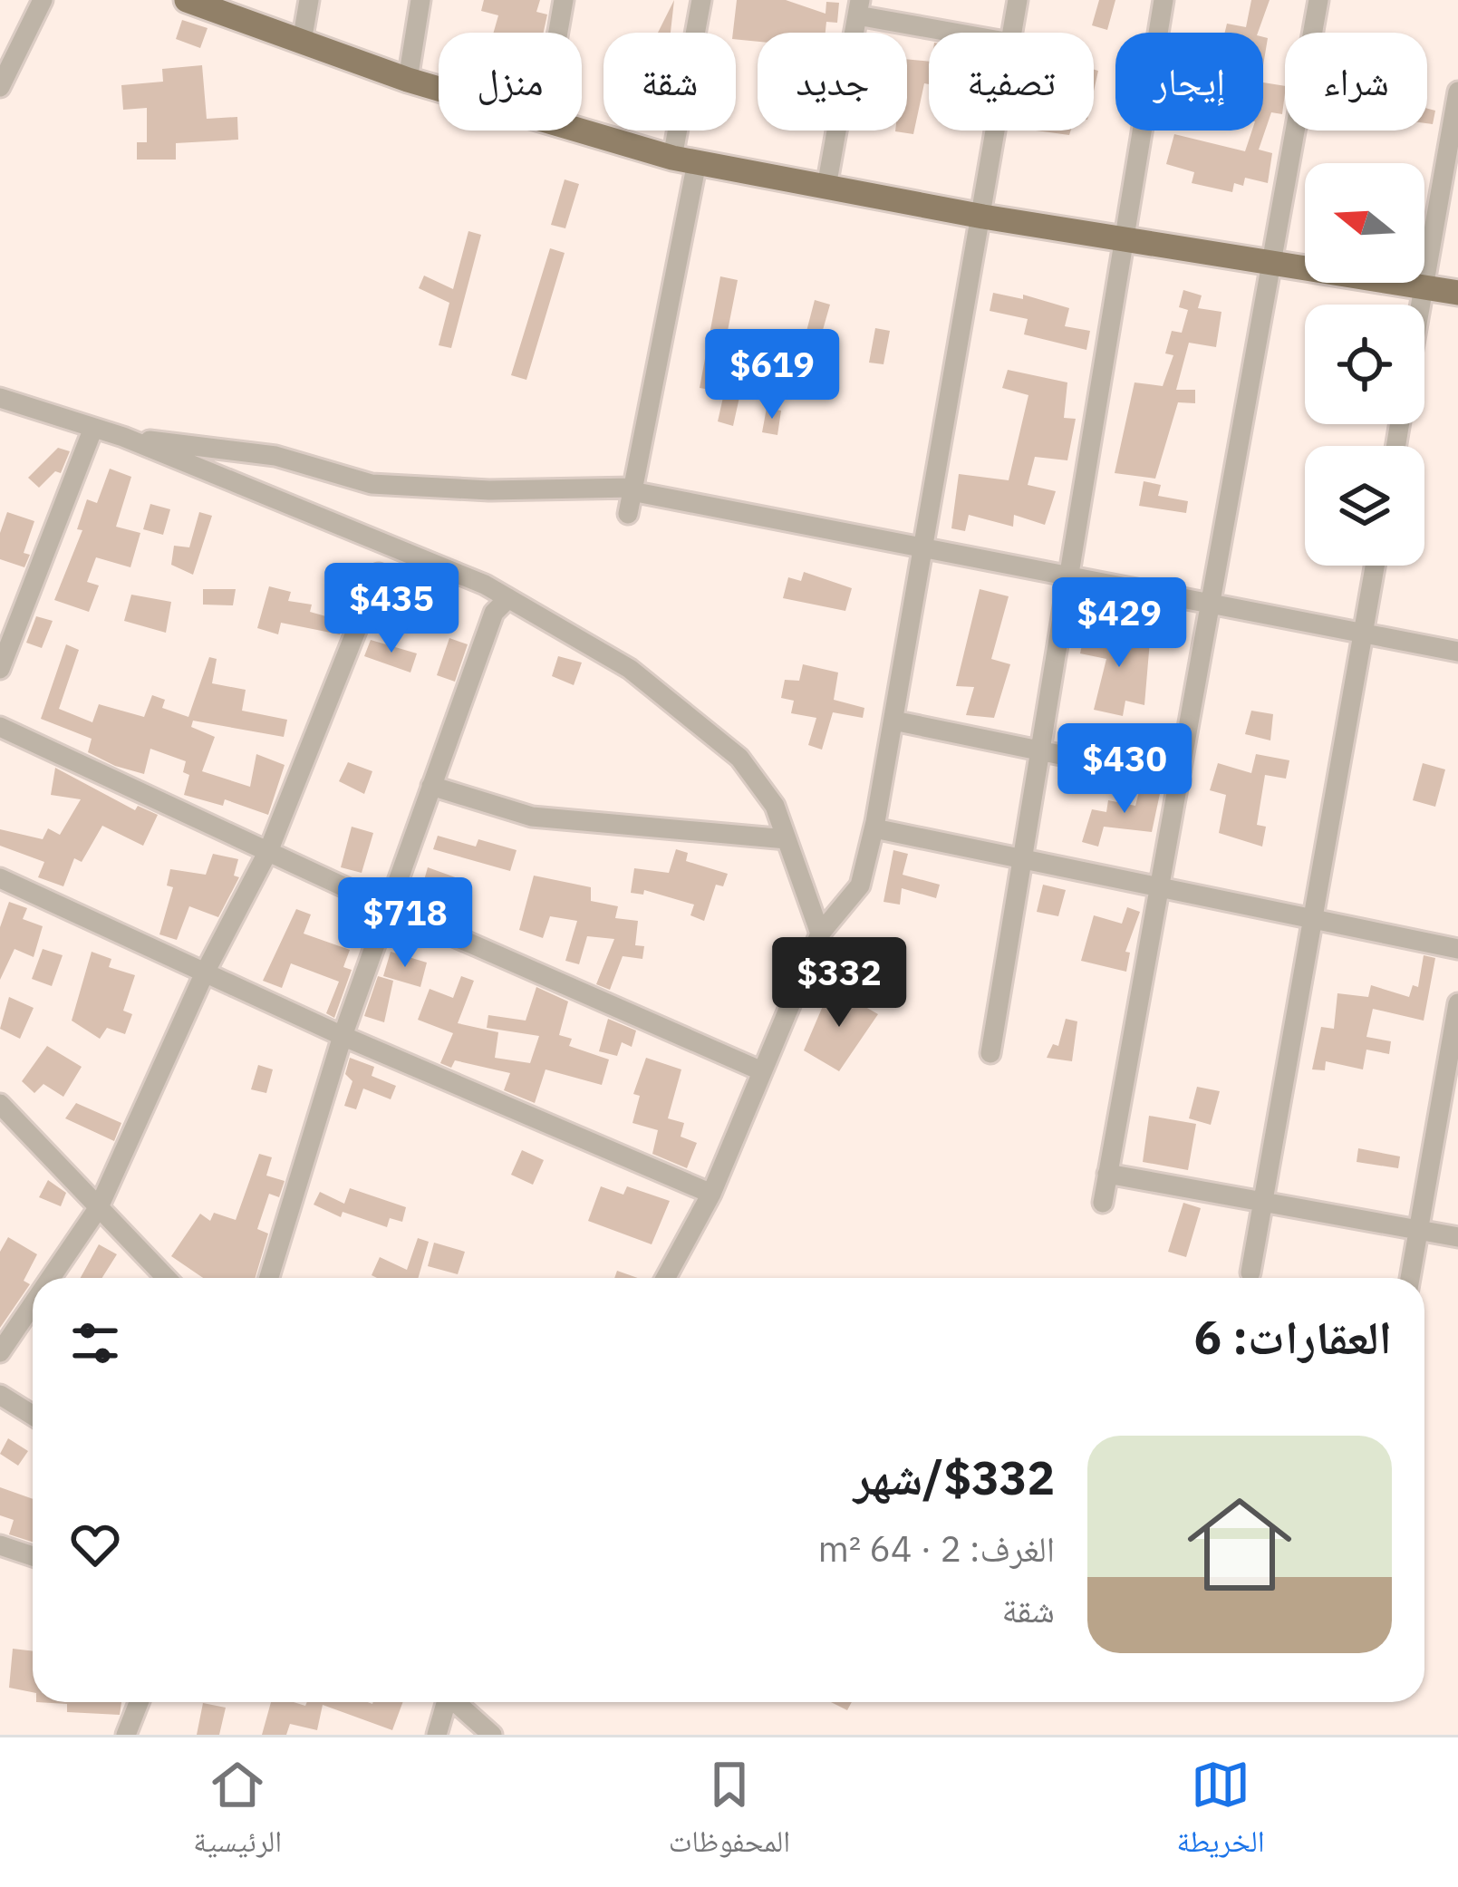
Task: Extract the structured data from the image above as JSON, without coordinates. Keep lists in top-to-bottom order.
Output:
{
  "north": "left",
  "page": {
    "chip": [
      "شراء",
      "إيجار",
      "تصفية",
      "جديد",
      "شقة",
      "منزل"
    ],
    "price": [
      "$619",
      "$435",
      "$429",
      "$430",
      "$718",
      "$332"
    ],
    "heading": "العقارات: 6",
    "list": [
      {
        "name": "$332/شهر",
        "note": "الغرف: 2 · 64 m² · شقة"
      }
    ],
    "tabs": ["الخريطة", "المحفوظات", "الرئيسية"]
  }
}
